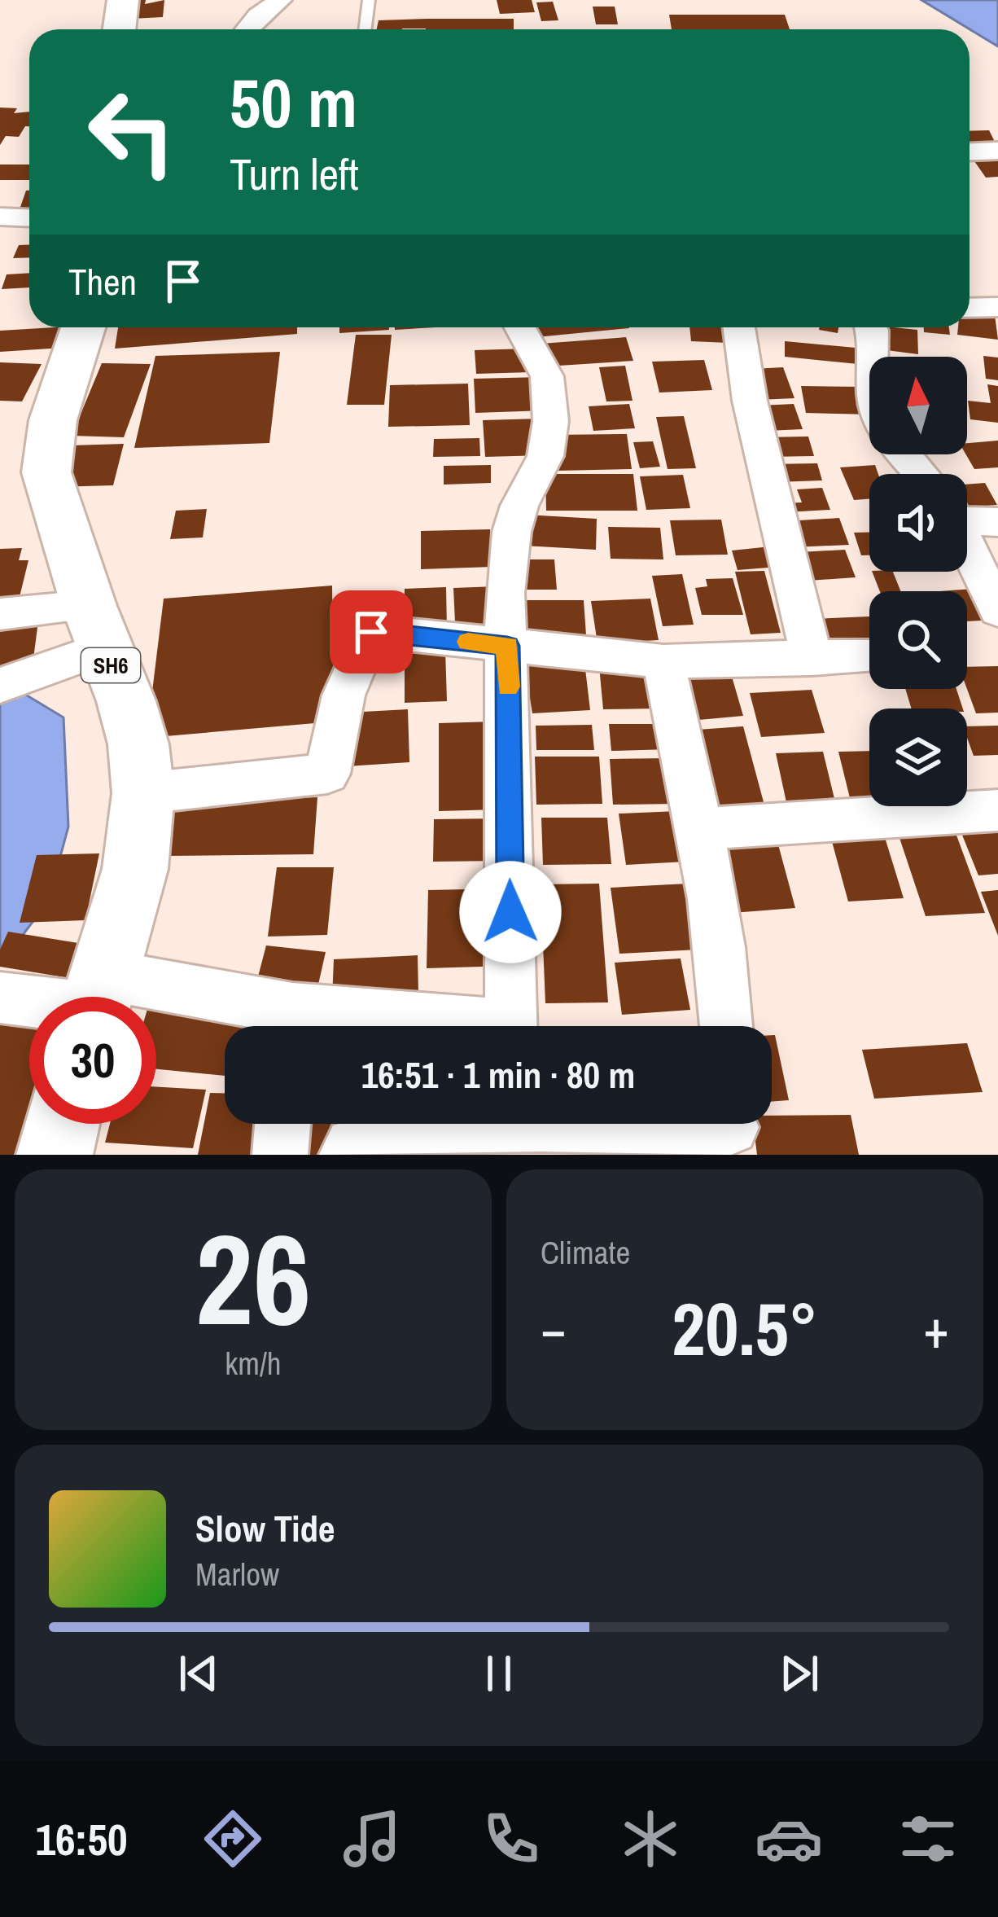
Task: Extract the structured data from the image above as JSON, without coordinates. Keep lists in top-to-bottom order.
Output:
{
  "streets": {
    "main road": ["SH6"]
  },
  "north": "top",
  "page": {
    "turn": ["50 m", "Turn left"],
    "then": "Then",
    "limit": "30",
    "trip": "16:51 · 1 min · 80 m",
    "tile": [
      ["26", "km/h"],
      "Climate"
    ],
    "heat": ["−", "20.5°", "+"],
    "song": ["Slow Tide", "Marlow"],
    "tabs": "16:50"
  }
}
